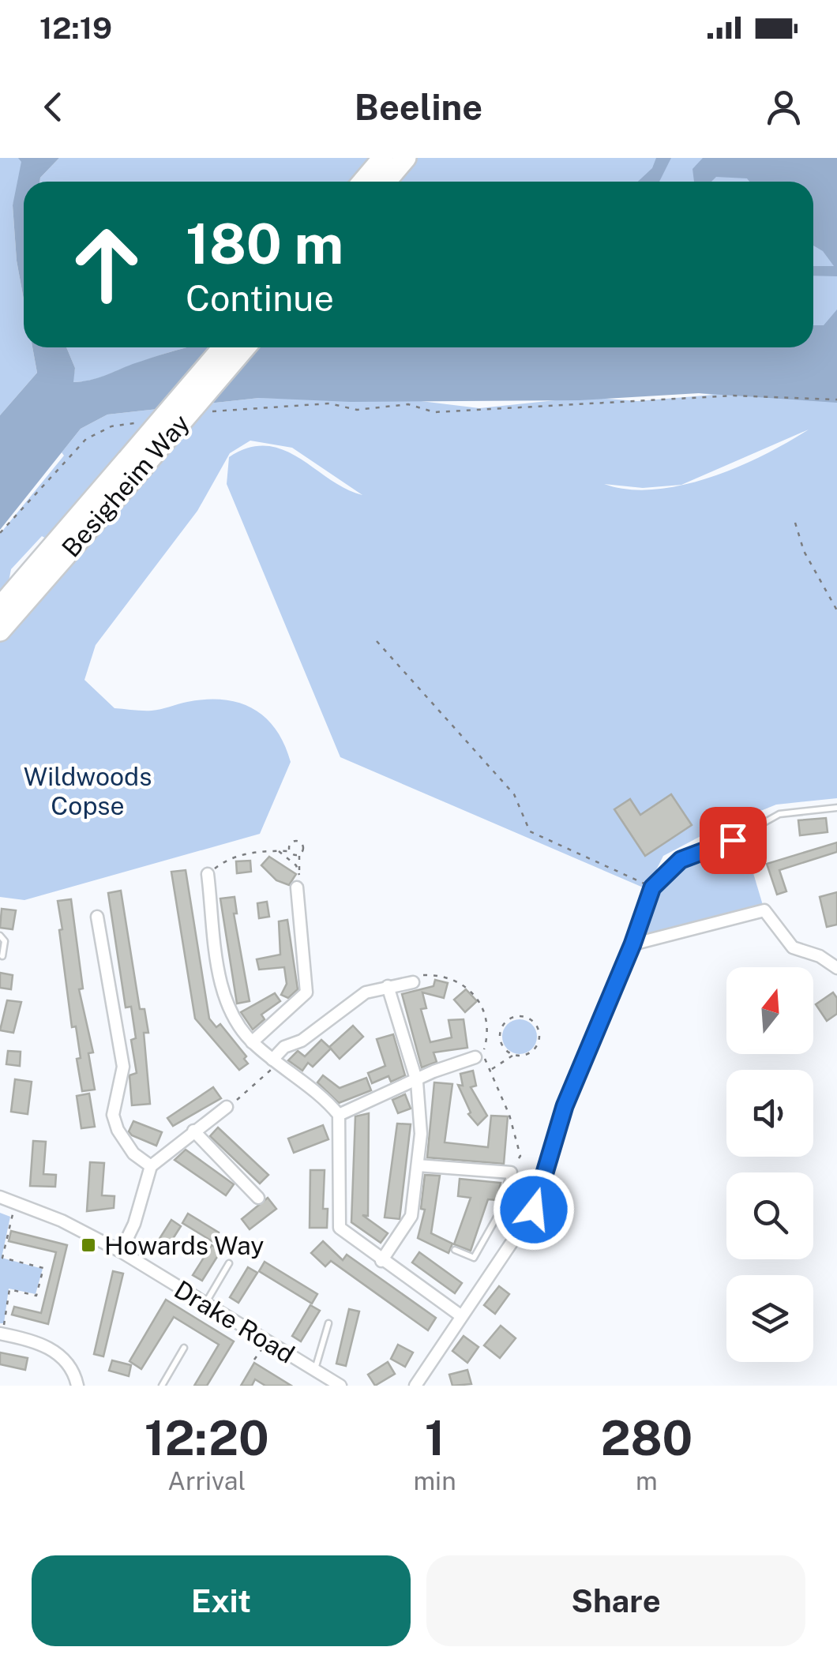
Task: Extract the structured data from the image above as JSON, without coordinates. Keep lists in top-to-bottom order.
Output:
{
  "streets": {
    "highway": ["Besigheim Way"],
    "street": ["Drake Road"]
  },
  "parks": ["Wildwoods Copse"],
  "places": {
    "transit": ["Howards Way"]
  },
  "north": "top",
  "page": {
    "status": "12:19",
    "header": "Beeline",
    "turn": ["180 m", "Continue"],
    "eta": [
      "12:20",
      "Arrival",
      "1",
      "min",
      "280",
      "m"
    ],
    "buttons": ["Exit", "Share"]
  }
}
